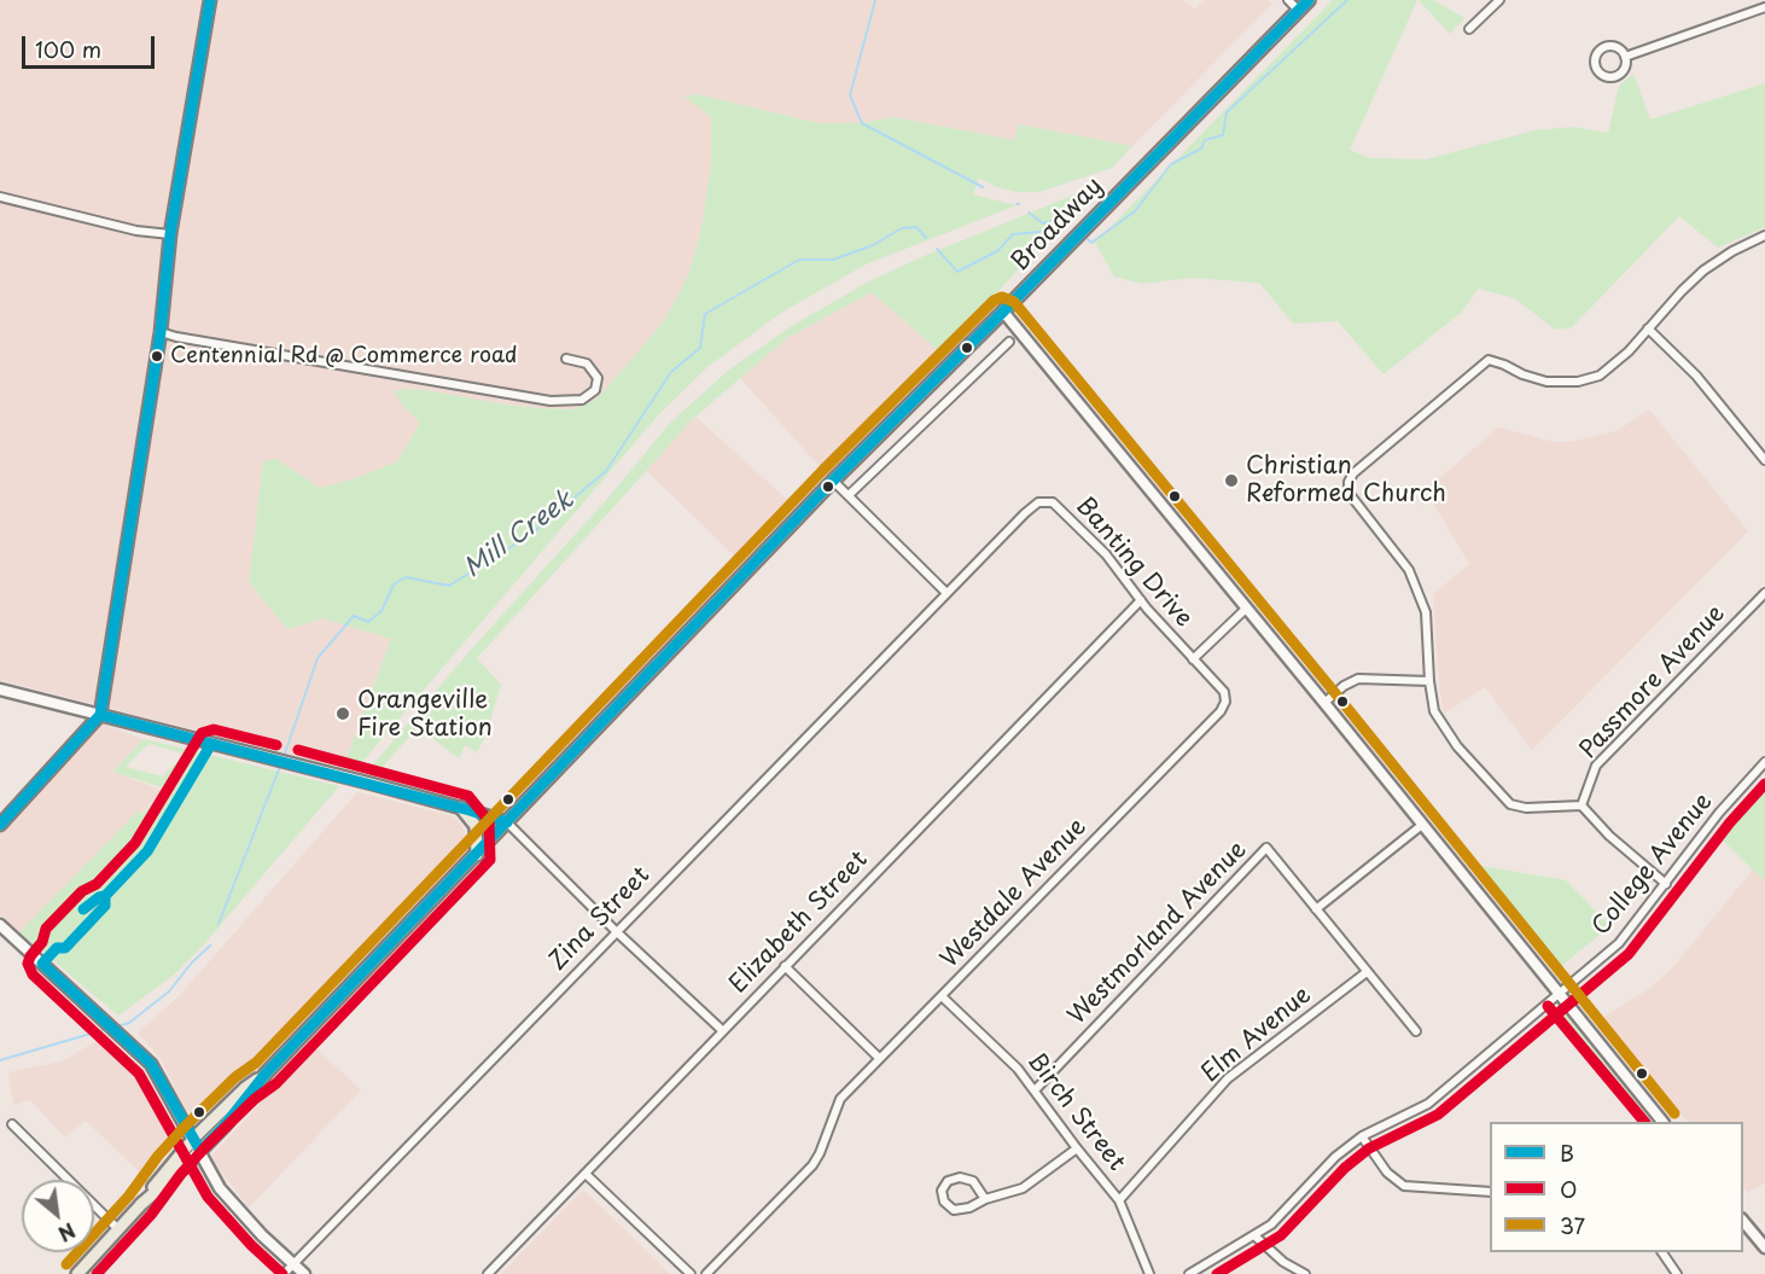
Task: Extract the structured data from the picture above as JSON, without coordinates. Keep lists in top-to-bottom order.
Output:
{
  "streets": {
    "main road": ["Broadway"],
    "street": [
      "Banting Drive",
      "Passmore Avenue",
      "College Avenue",
      "Westdale Avenue",
      "Zina Street",
      "Elizabeth Street",
      "Westmorland Avenue",
      "Elm Avenue",
      "Birch Street"
    ]
  },
  "crossings": [
    ["Banting Drive", "Westdale Avenue"],
    ["Banting Drive", "Zina Street"],
    ["Banting Drive", "Elizabeth Street"],
    ["Westdale Avenue", "Birch Street"],
    ["Westmorland Avenue", "Elm Avenue"],
    ["Westmorland Avenue", "Birch Street"],
    ["Elm Avenue", "Birch Street"]
  ],
  "water": ["Mill Creek"],
  "places": ["Centennial Rd @ Commerce road", "Christian Reformed Church", "Orangeville Fire Station"],
  "lines": ["transit line B", "transit line 37", "transit line O"],
  "legend": ["B", "O", "37"],
  "scale_bar": "100 m",
  "north": "bottom right"
}
